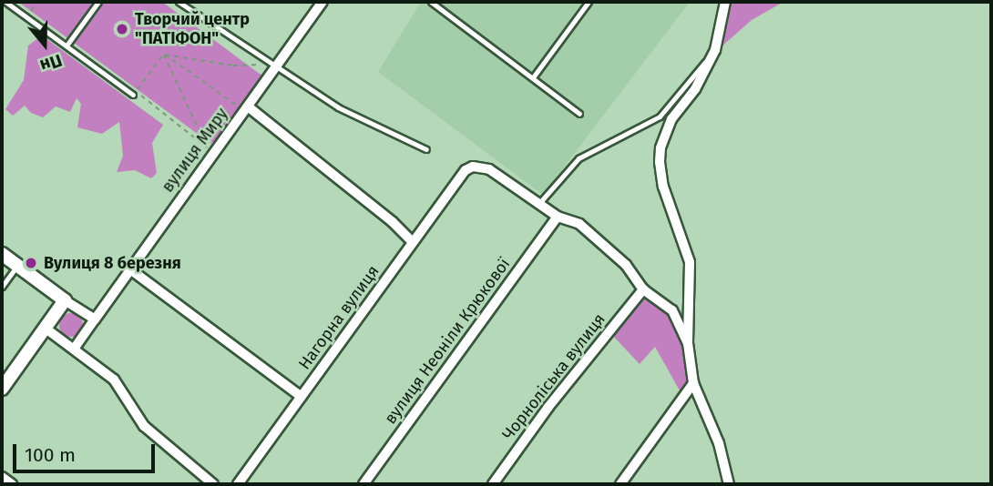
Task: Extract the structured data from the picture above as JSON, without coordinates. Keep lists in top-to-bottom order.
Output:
{
  "streets": {
    "street": [
      "вулиця Миру",
      "Нагорна вулиця",
      "вулиця Неоніли Крюкової",
      "Чорноліська вулиця"
    ]
  },
  "places": ["Творчий центр \"ПАТІФОН\"", "Вулиця 8 березня"],
  "scale_bar": "100 m",
  "north": "bottom"
}
